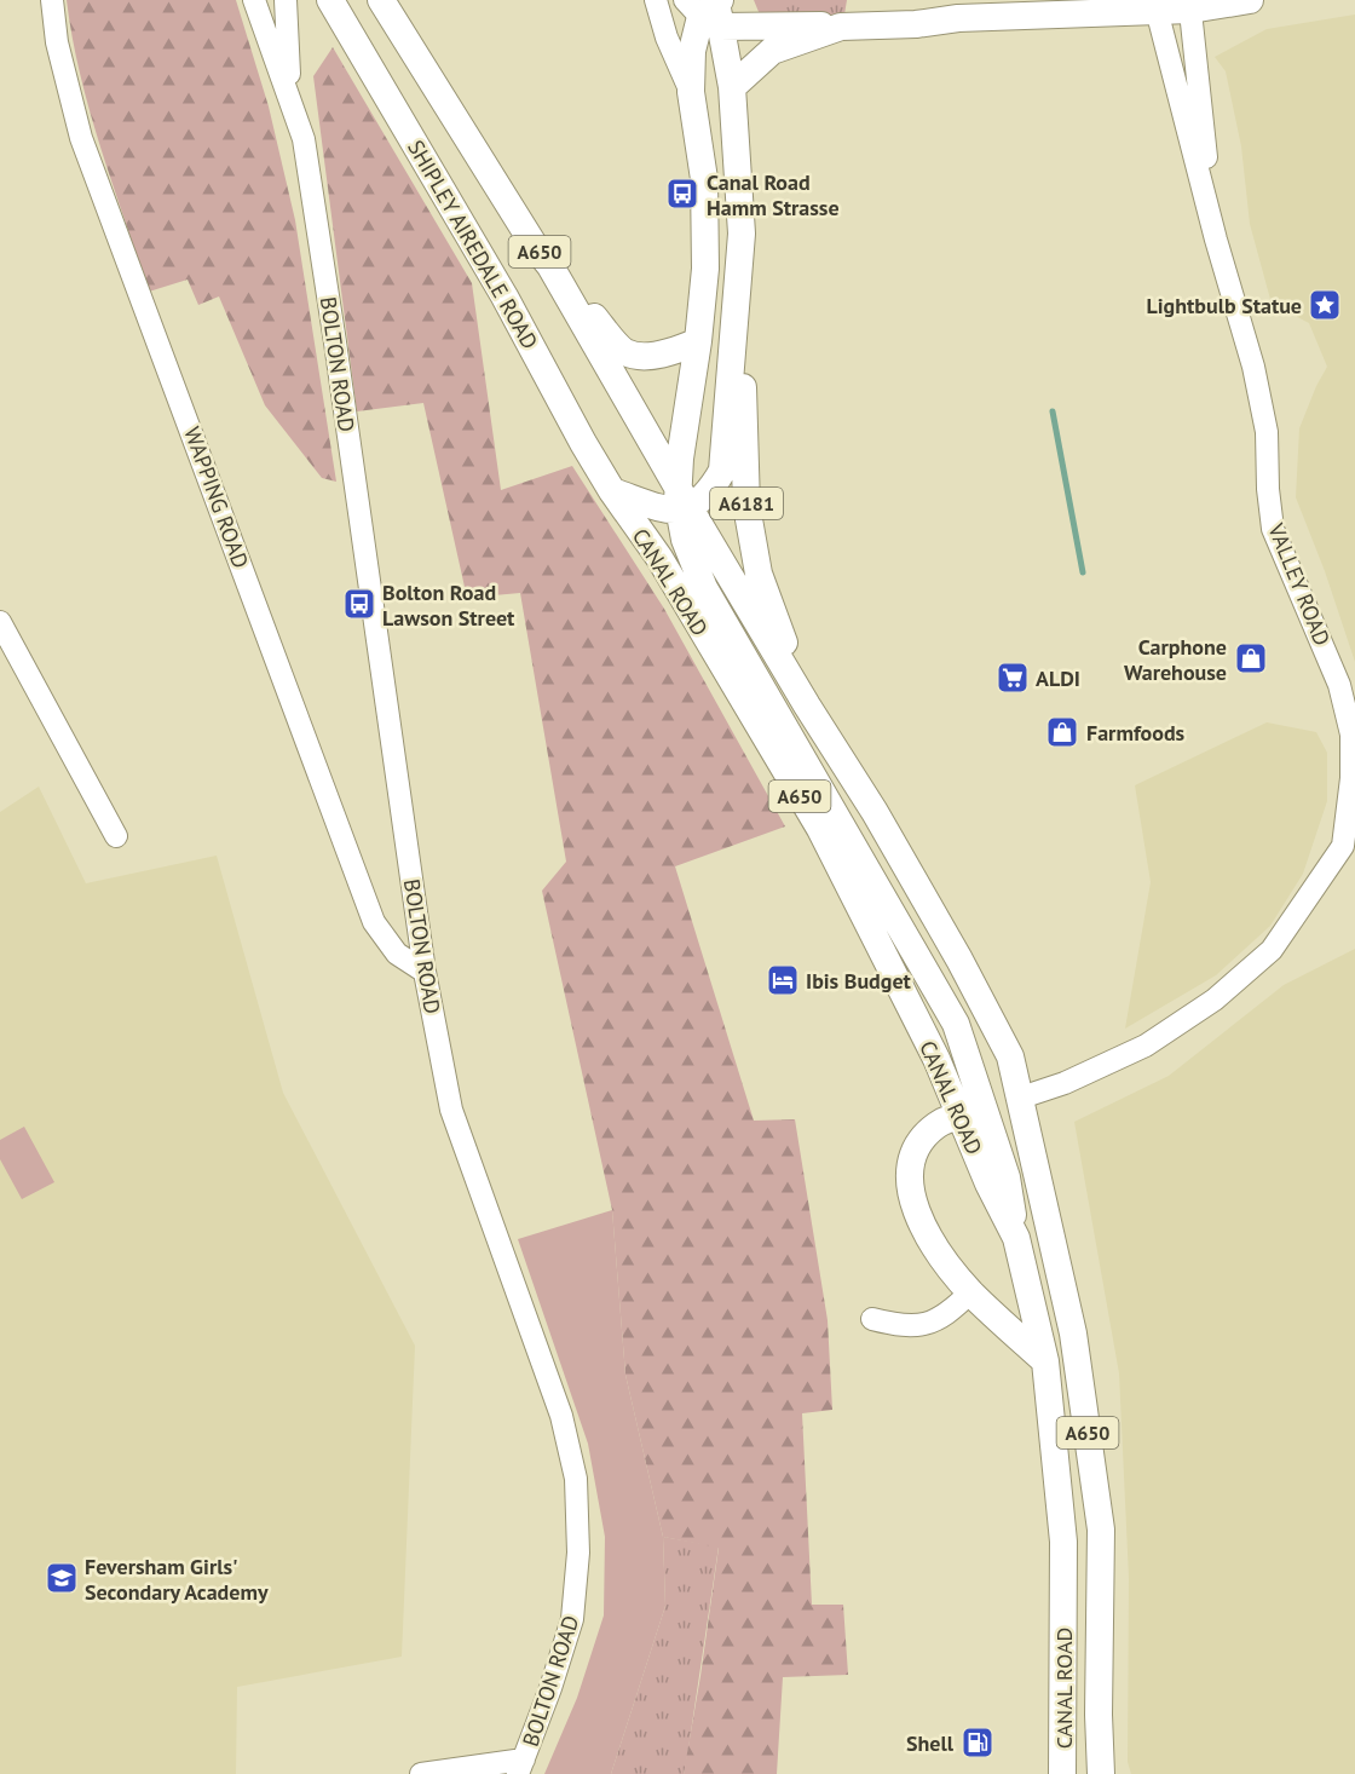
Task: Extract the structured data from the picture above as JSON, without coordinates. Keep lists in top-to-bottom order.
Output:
{
  "streets": {
    "main road": [
      "SHIPLEY AIREDALE ROAD",
      "A650",
      "A6181",
      "CANAL ROAD"
    ],
    "street": ["BOLTON ROAD", "WAPPING ROAD", "VALLEY ROAD"]
  },
  "crossings": [
    ["SHIPLEY AIREDALE ROAD", "CANAL ROAD"],
    ["A650", "A6181"],
    ["A650", "CANAL ROAD"],
    ["BOLTON ROAD", "WAPPING ROAD"],
    ["A6181", "CANAL ROAD"],
    ["CANAL ROAD", "VALLEY ROAD"]
  ],
  "places": {
    "bus stop": ["Canal Road Hamm Strasse", "Bolton Road Lawson Street"],
    "place": ["Lightbulb Statue"],
    "shop": ["Carphone Warehouse", "Farmfoods"],
    "supermarket": ["ALDI"],
    "hotel": ["Ibis Budget"],
    "school or university": ["Feversham Girls' Secondary Academy"],
    "fuel station": ["Shell"]
  }
}
